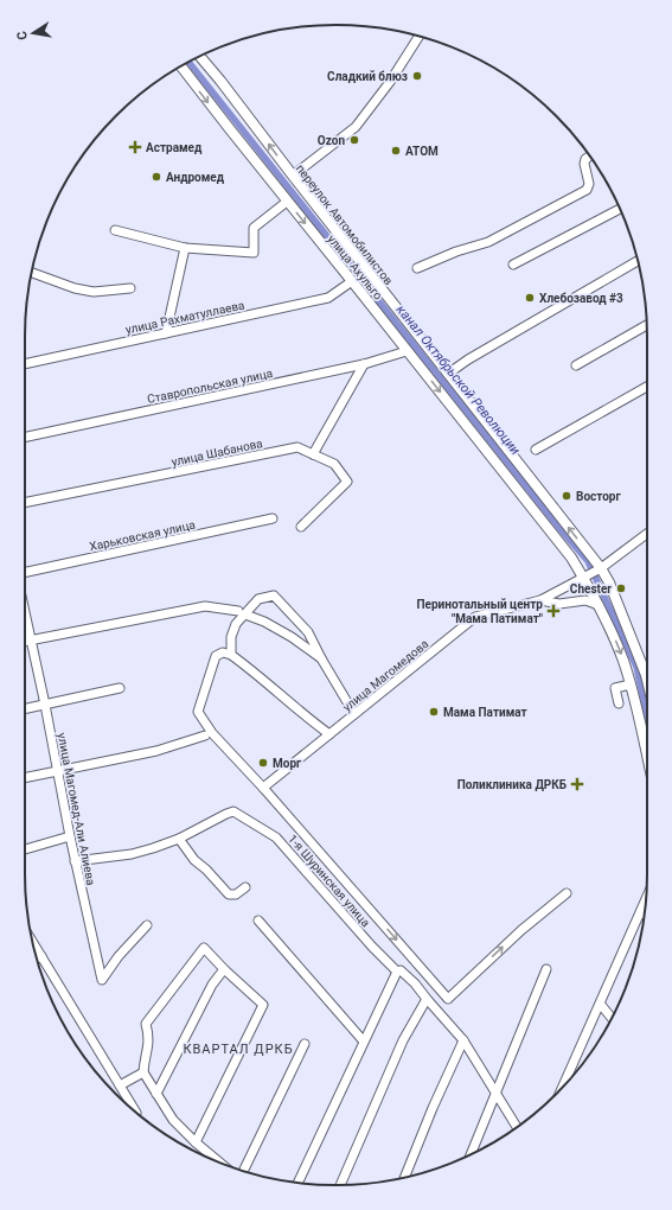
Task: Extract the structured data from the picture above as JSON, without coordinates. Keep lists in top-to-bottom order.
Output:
{
  "streets": {
    "main road": ["переулок Автомобилистов", "улица Ахульго"],
    "street": [
      "улица Рахматуллаева",
      "Ставропольская улица",
      "улица Шабанова",
      "Харьковская улица",
      "улица Магомедова",
      "улица Магомед-Али Алиева",
      "1-я Шуринская улица"
    ]
  },
  "crossings": [
    ["переулок Автомобилистов", "улица Магомедова"],
    ["улица Ахульго", "улица Рахматуллаева"],
    ["улица Ахульго", "Ставропольская улица"],
    ["улица Ахульго", "улица Магомедова"],
    ["улица Магомед-Али Алиева", "1-я Шуринская улица"]
  ],
  "one_way": ["переулок Автомобилистов", "улица Ахульго"],
  "districts": ["КВАРТАЛ ДРКБ"],
  "water": ["канал Октябрьской Революции"],
  "places": {
    "other": [
      "Сладкий блюз",
      "Ozon",
      "АТОМ",
      "Андромед",
      "Хлебозавод #3",
      "Восторг",
      "Chester",
      "Мама Патимат",
      "Морг"
    ],
    "health": ["Астрамед", "Перинотальный центр \"Мама Патимат\"", "Поликлиника ДРКБ"]
  },
  "north": "left"
}
